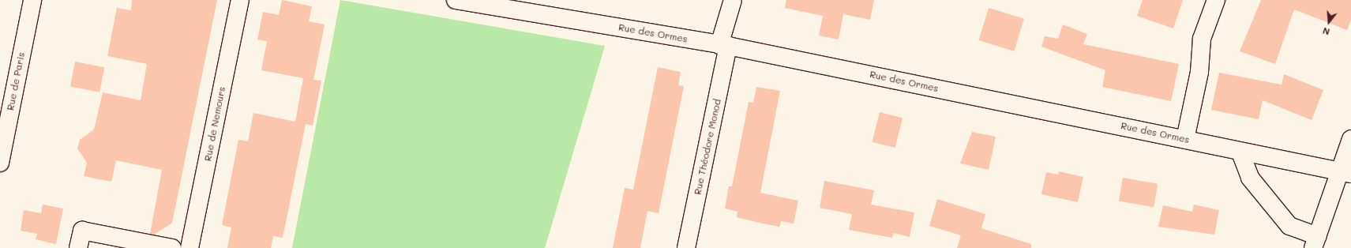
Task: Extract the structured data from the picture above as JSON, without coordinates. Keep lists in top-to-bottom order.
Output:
{
  "streets": {
    "street": [
      "Rue des Ormes",
      "Rue de Paris",
      "Rue de Nemours",
      "Rue Théodore Monod"
    ]
  },
  "crossings": [
    ["Rue des Ormes", "Rue Théodore Monod"]
  ],
  "north": "bottom"
}
